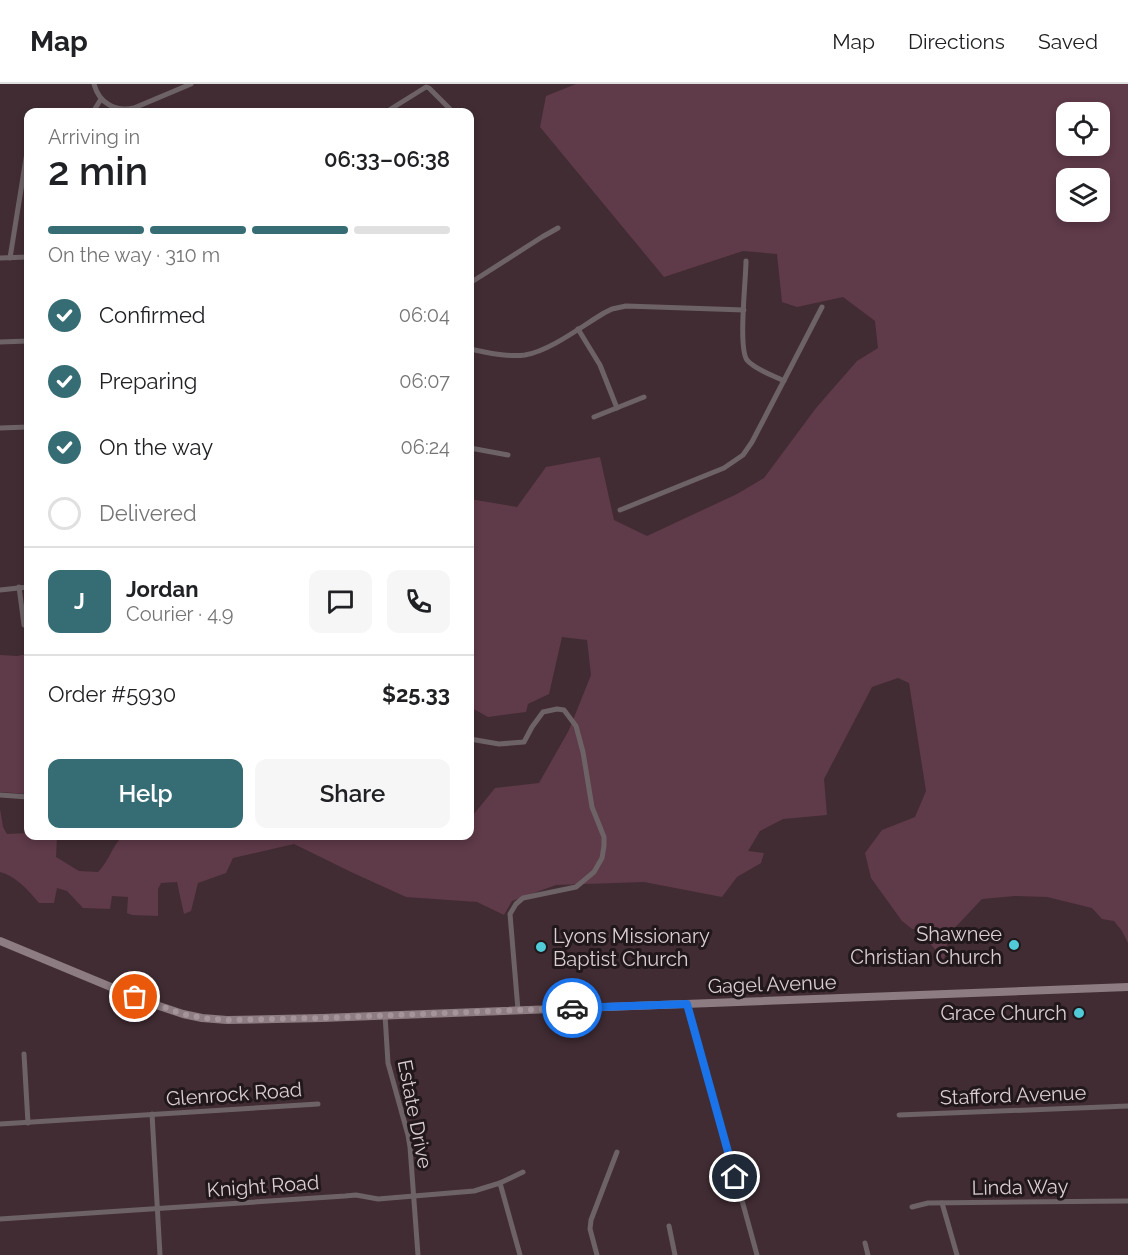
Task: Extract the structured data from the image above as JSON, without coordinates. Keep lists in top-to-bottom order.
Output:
{
  "streets": {
    "street": [
      "Gagel Avenue",
      "Glenrock Road",
      "Stafford Avenue",
      "Estate Drive",
      "Knight Road",
      "Linda Way"
    ]
  },
  "crossings": [
    ["Gagel Avenue", "Estate Drive"],
    ["Glenrock Road", "Knight Road"],
    ["Estate Drive", "Knight Road"]
  ],
  "places": ["Shawnee Christian Church", "Lyons Missionary Baptist Church", "Grace Church"],
  "page": {
    "header": "Map",
    "nav": ["Map", "Directions", "Saved"],
    "heading": ["2 min", "Arriving in", "06:33–06:38"],
    "panel": [
      "Jordan",
      "Courier · 4.9",
      "Order #5930",
      "$25.33"
    ],
    "bar": "On the way · 310 m",
    "list": [
      ["Confirmed", "06:04"],
      ["Preparing", "06:07"],
      ["On the way", "06:24"],
      "Delivered"
    ],
    "round": "J",
    "buttons": ["Help", "Share"]
  }
}
